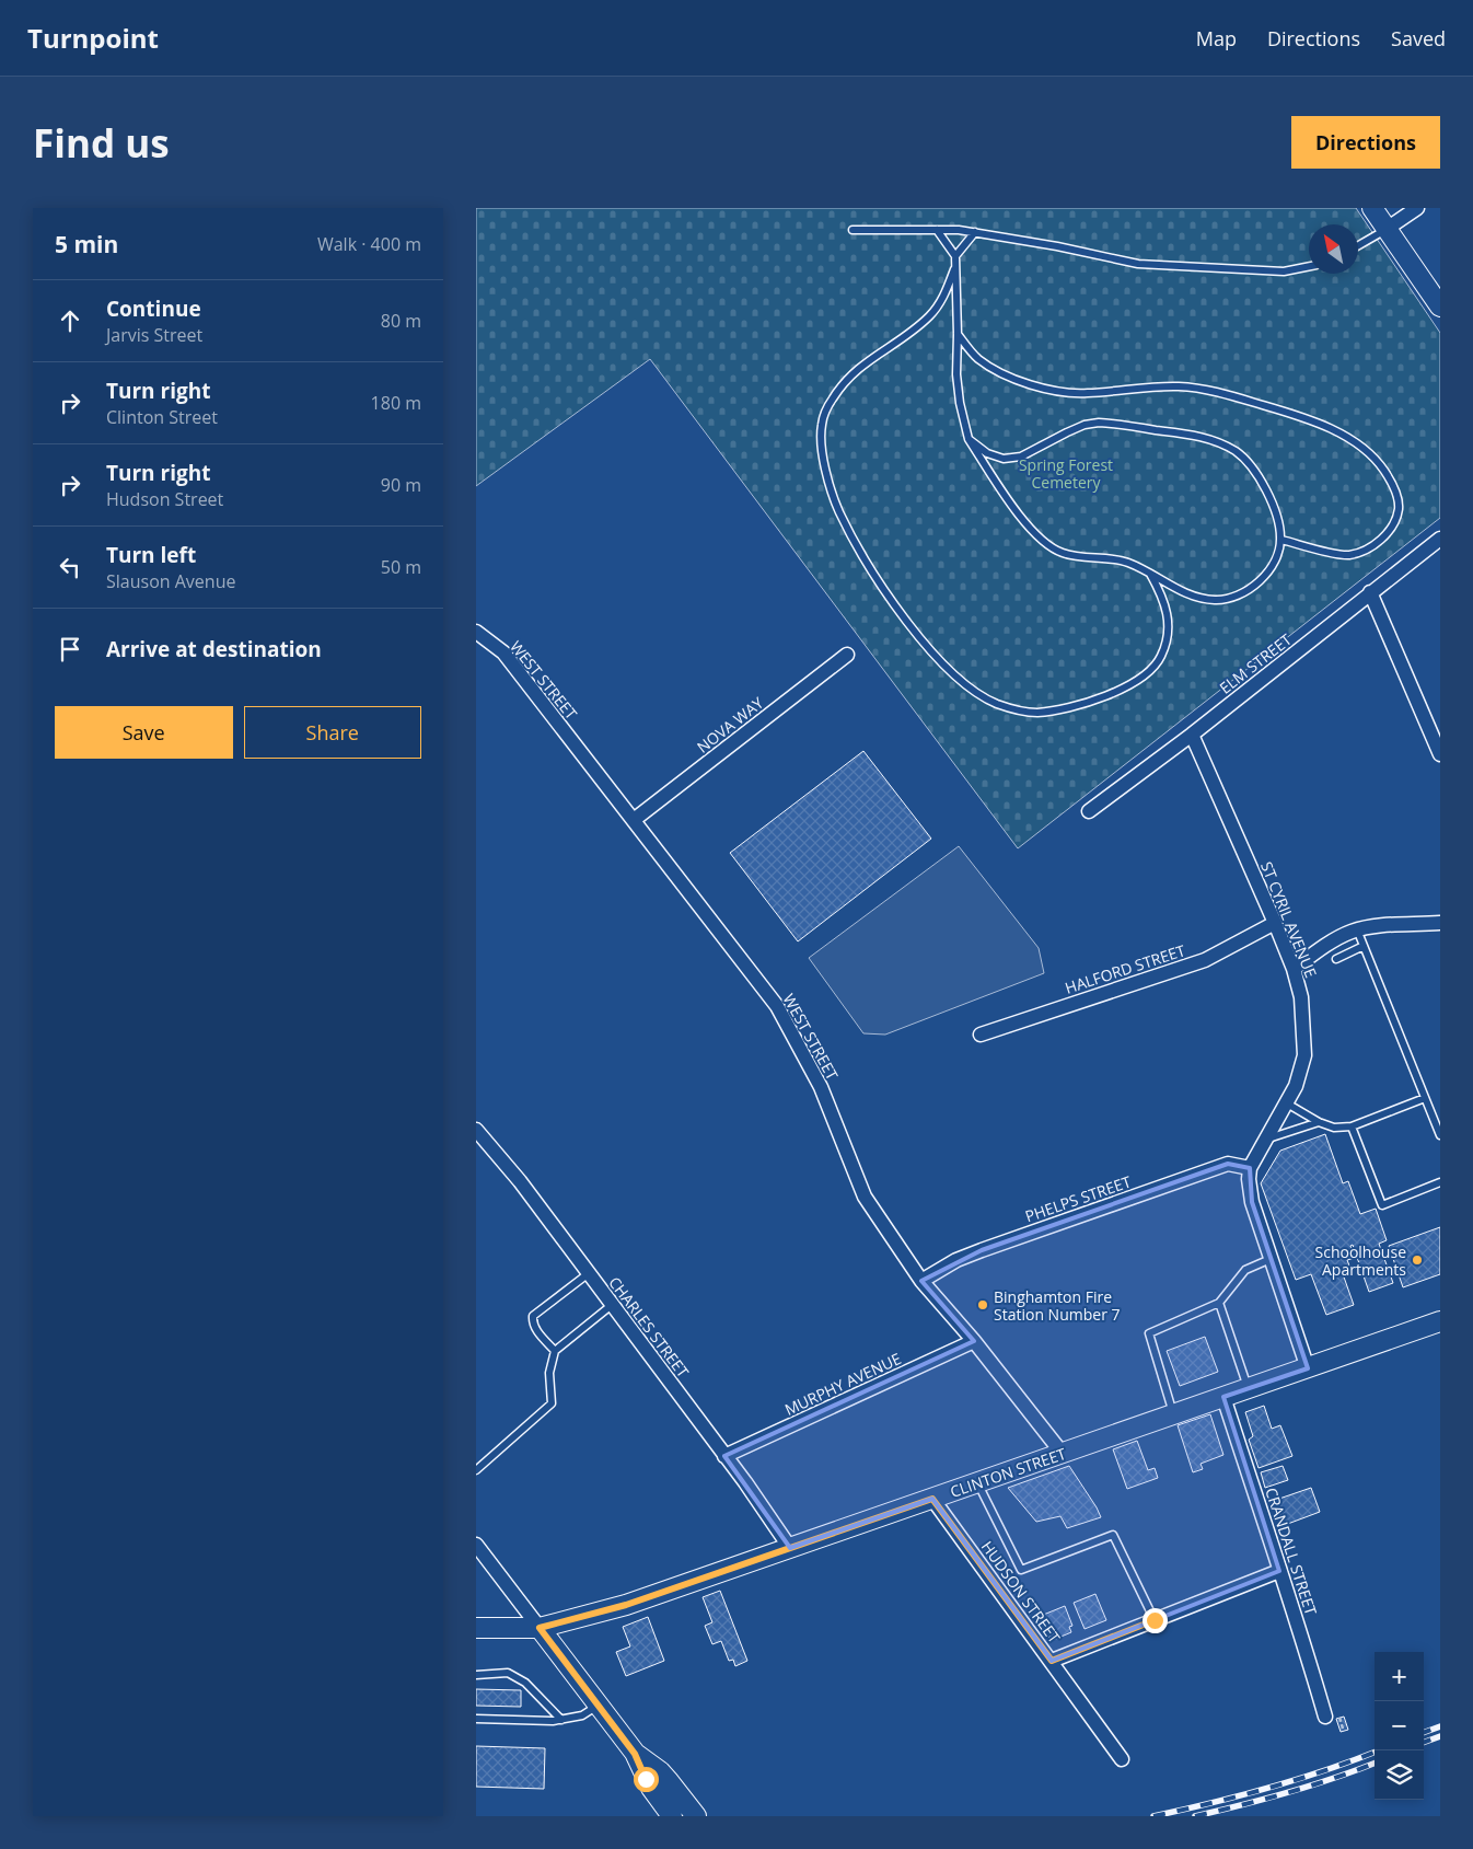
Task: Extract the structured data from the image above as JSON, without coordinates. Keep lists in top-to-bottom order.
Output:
{
  "streets": {
    "street": [
      "ELM STREET",
      "WEST STREET",
      "NOVA WAY",
      "ST CYRIL AVENUE",
      "HALFORD STREET",
      "PHELPS STREET",
      "CHARLES STREET",
      "MURPHY AVENUE",
      "CLINTON STREET",
      "CRANDALL STREET",
      "HUDSON STREET"
    ]
  },
  "crossings": [
    ["ELM STREET", "ST CYRIL AVENUE"],
    ["WEST STREET", "NOVA WAY"],
    ["WEST STREET", "PHELPS STREET"],
    ["WEST STREET", "MURPHY AVENUE"],
    ["WEST STREET", "CLINTON STREET"],
    ["ST CYRIL AVENUE", "HALFORD STREET"],
    ["ST CYRIL AVENUE", "PHELPS STREET"],
    ["CHARLES STREET", "MURPHY AVENUE"],
    ["CHARLES STREET", "CLINTON STREET"],
    ["CLINTON STREET", "CRANDALL STREET"],
    ["CLINTON STREET", "HUDSON STREET"]
  ],
  "parks": ["Spring Forest Cemetery"],
  "places": ["Schoolhouse Apartments", "Binghamton Fire Station Number 7"],
  "north": "top left",
  "page": {
    "header": "Turnpoint",
    "nav": ["Map", "Directions", "Saved"],
    "buttons": [
      "Directions",
      ["Save", "Share"]
    ],
    "title": "Find us",
    "heading": ["5 min", "Walk · 400 m"],
    "list": [
      ["Continue", "Jarvis Street", "80 m"],
      ["Turn right", "Clinton Street", "180 m"],
      ["Turn right", "Hudson Street", "90 m"],
      ["Turn left", "Slauson Avenue", "50 m"],
      "Arrive at destination"
    ],
    "map_buttons": ["+", "−"]
  }
}
